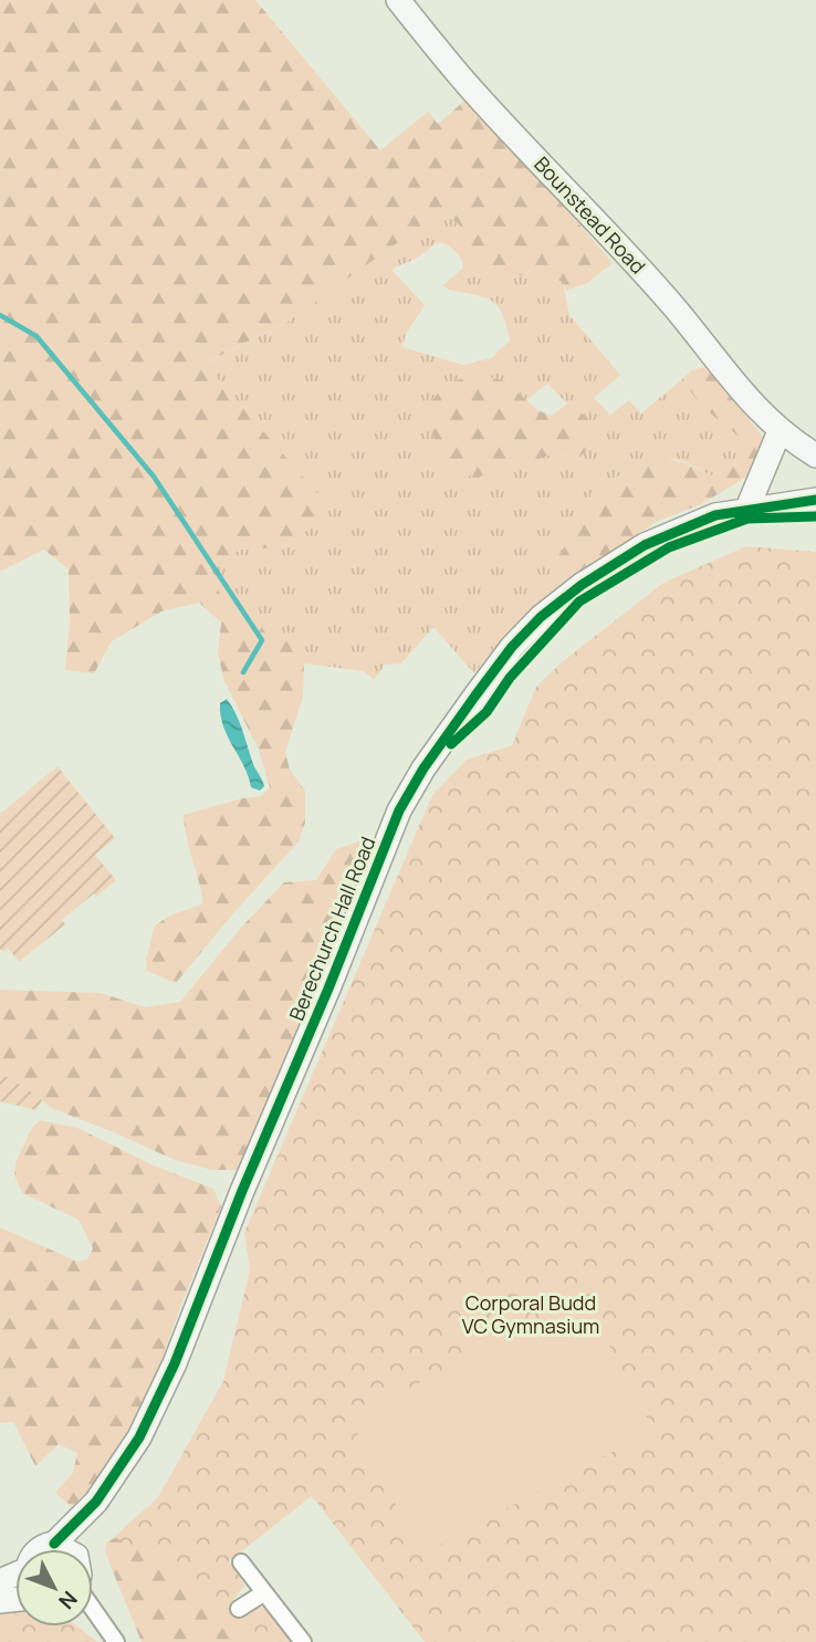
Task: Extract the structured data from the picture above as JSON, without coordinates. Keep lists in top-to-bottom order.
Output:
{
  "streets": {
    "street": ["Bounstead Road", "Berechurch Hall Road"]
  },
  "parks": ["Corporal Budd VC Gymnasium"],
  "north": "bottom right"
}
